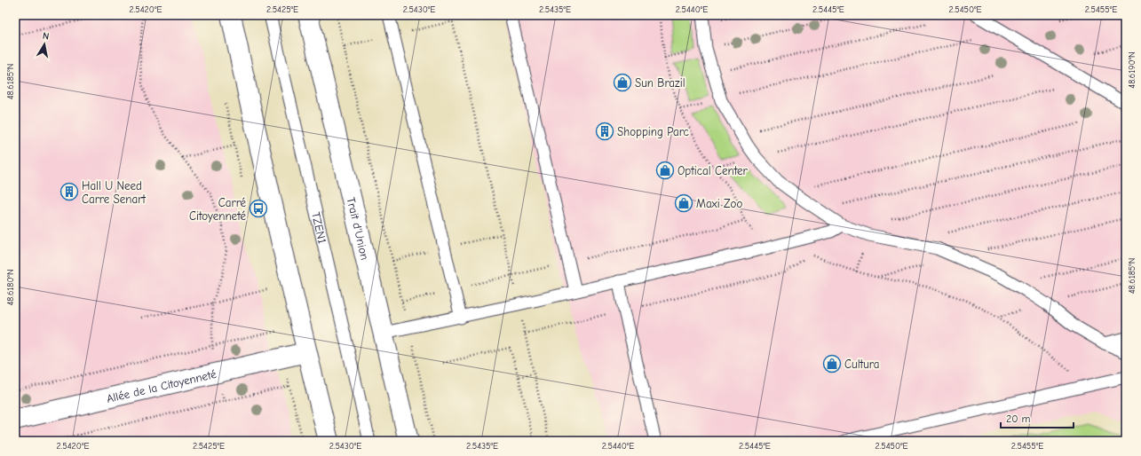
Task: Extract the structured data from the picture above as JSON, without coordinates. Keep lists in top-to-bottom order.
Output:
{
  "streets": {
    "street": ["Trait d'Union", "Allée de la Citoyenneté"],
    "lane": ["TZEN1"]
  },
  "places": {
    "shop": [
      "Sun Brazil",
      "Optical Center",
      "Maxi Zoo",
      "Cultura"
    ],
    "building": ["Shopping Parc", "Hall U Need Carre Senart"],
    "bus stop": ["Carré Citoyenneté"]
  },
  "scale_bar": "20 m",
  "north": "top",
  "coordinates": [
    "2.5420°E",
    "2.5425°E",
    "2.5430°E",
    "2.5435°E",
    "2.5440°E",
    "2.5445°E",
    "2.5450°E",
    "2.5455°E",
    "48.6190°N",
    "48.6185°N",
    "48.6180°N"
  ]
}
